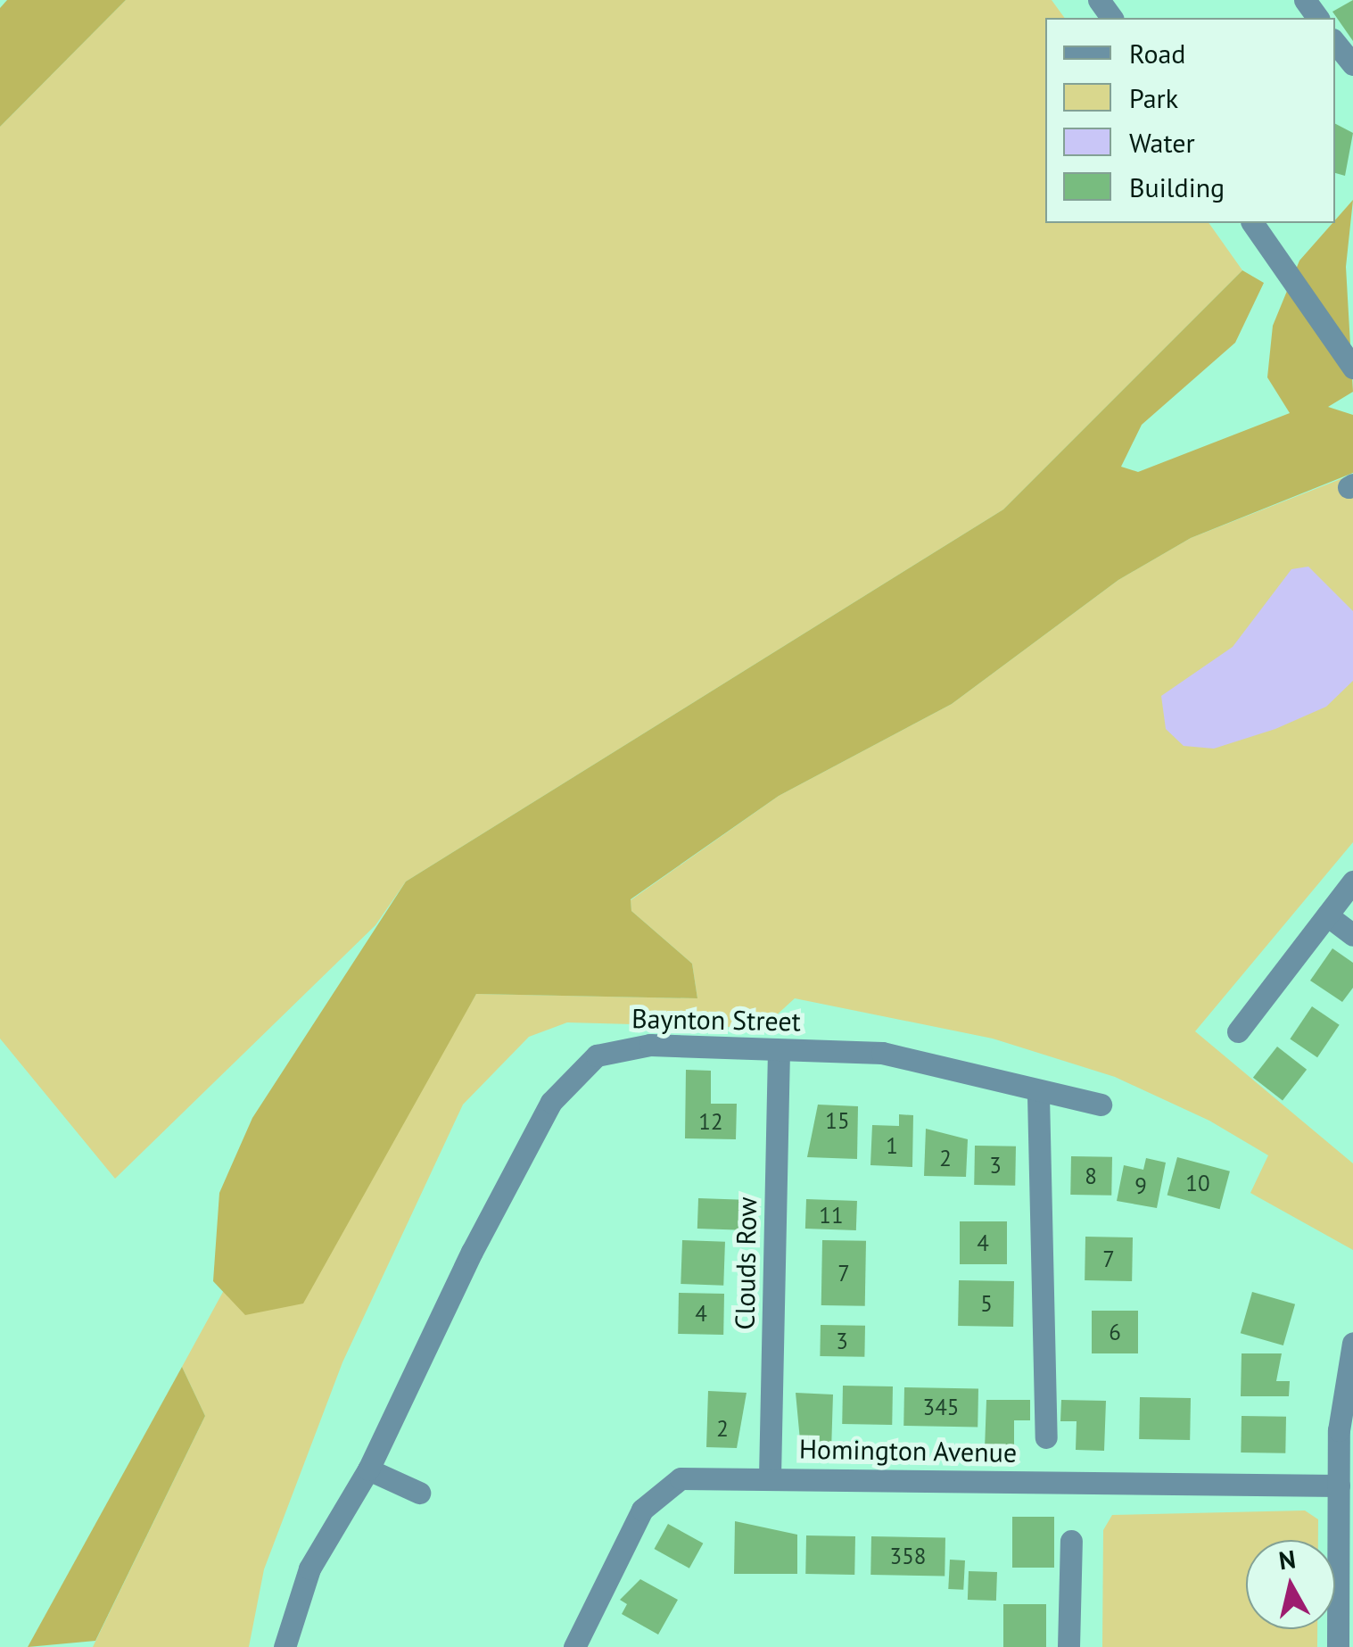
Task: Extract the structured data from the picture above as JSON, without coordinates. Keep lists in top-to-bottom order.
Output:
{
  "streets": {
    "street": ["Baynton Street", "Clouds Row", "Homington Avenue"]
  },
  "crossings": [
    ["Baynton Street", "Clouds Row"],
    ["Clouds Row", "Homington Avenue"]
  ],
  "house_numbers": [
    "15",
    "12",
    "1",
    "2",
    "3",
    "8",
    "10",
    "9",
    "11",
    "4",
    "7",
    "7",
    "5",
    "4",
    "6",
    "3",
    "345",
    "2",
    "358"
  ],
  "legend": [
    "Road",
    "Park",
    "Water",
    "Building"
  ],
  "north": "top"
}
